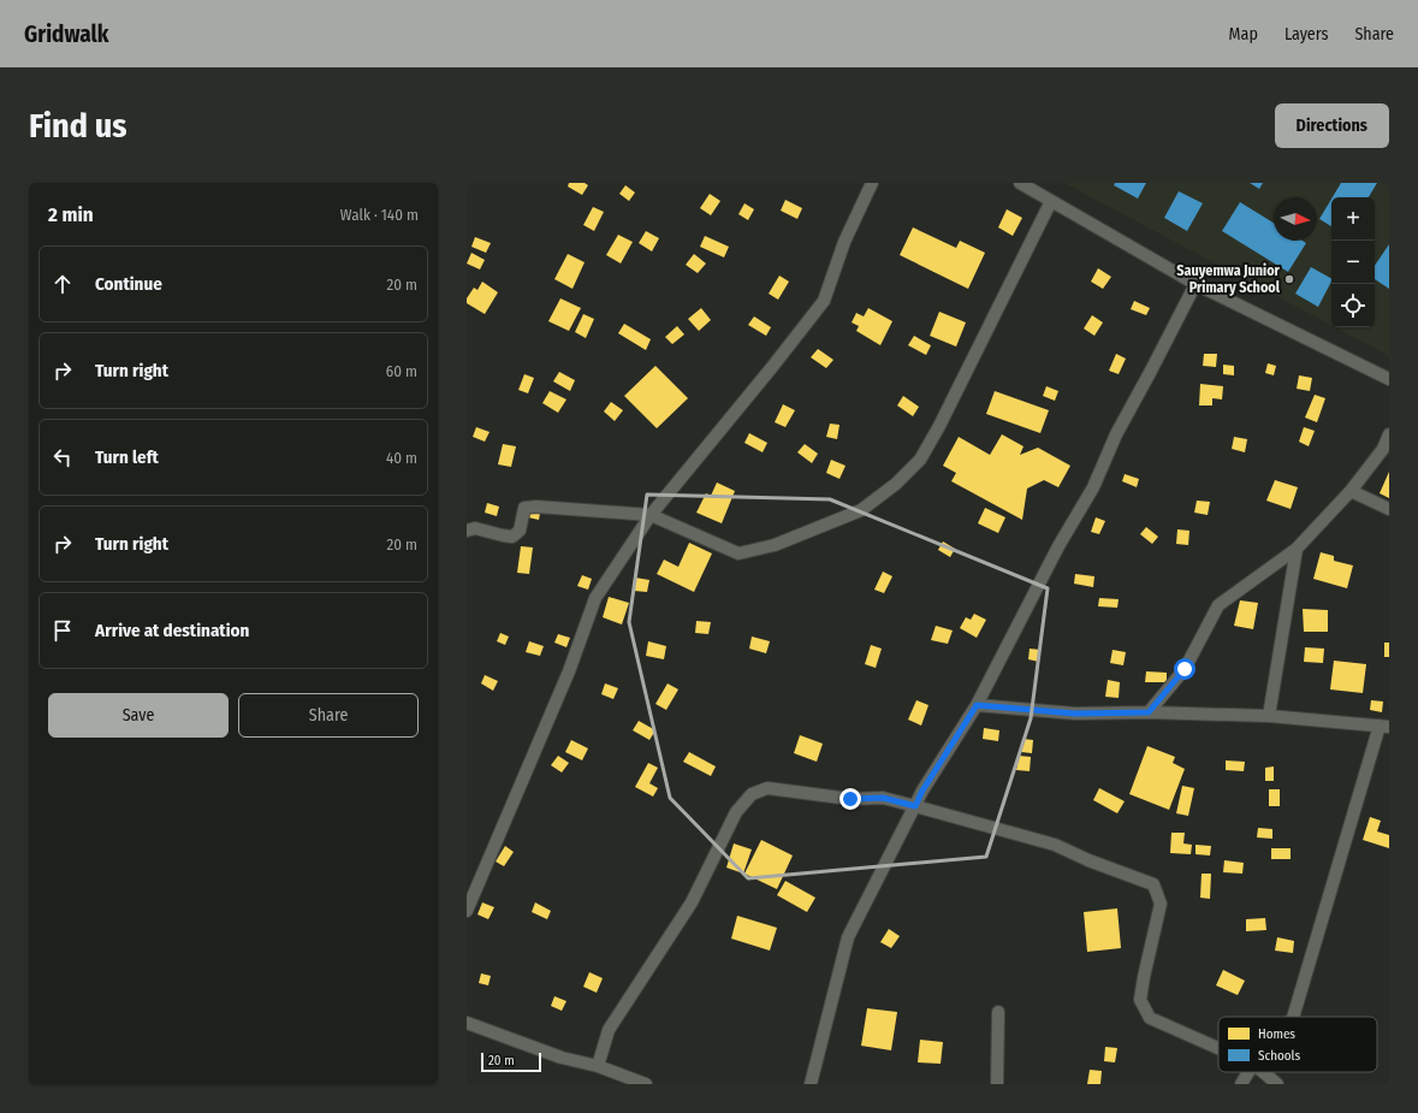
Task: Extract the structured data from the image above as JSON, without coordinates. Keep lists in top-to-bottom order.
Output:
{
  "places": ["Sauyemwa Junior Primary School"],
  "legend": ["Homes", "Schools"],
  "scale_bar": "20 m",
  "north": "right",
  "page": {
    "header": "Gridwalk",
    "nav": ["Map", "Layers", "Share"],
    "buttons": [
      "Directions",
      ["Save", "Share"]
    ],
    "title": "Find us",
    "heading": ["2 min", "Walk · 140 m"],
    "map_buttons": ["+", "−"],
    "list": [
      ["Continue", "20 m"],
      ["Turn right", "60 m"],
      ["Turn left", "40 m"],
      ["Turn right", "20 m"],
      "Arrive at destination"
    ],
    "scale": "20 m"
  }
}
